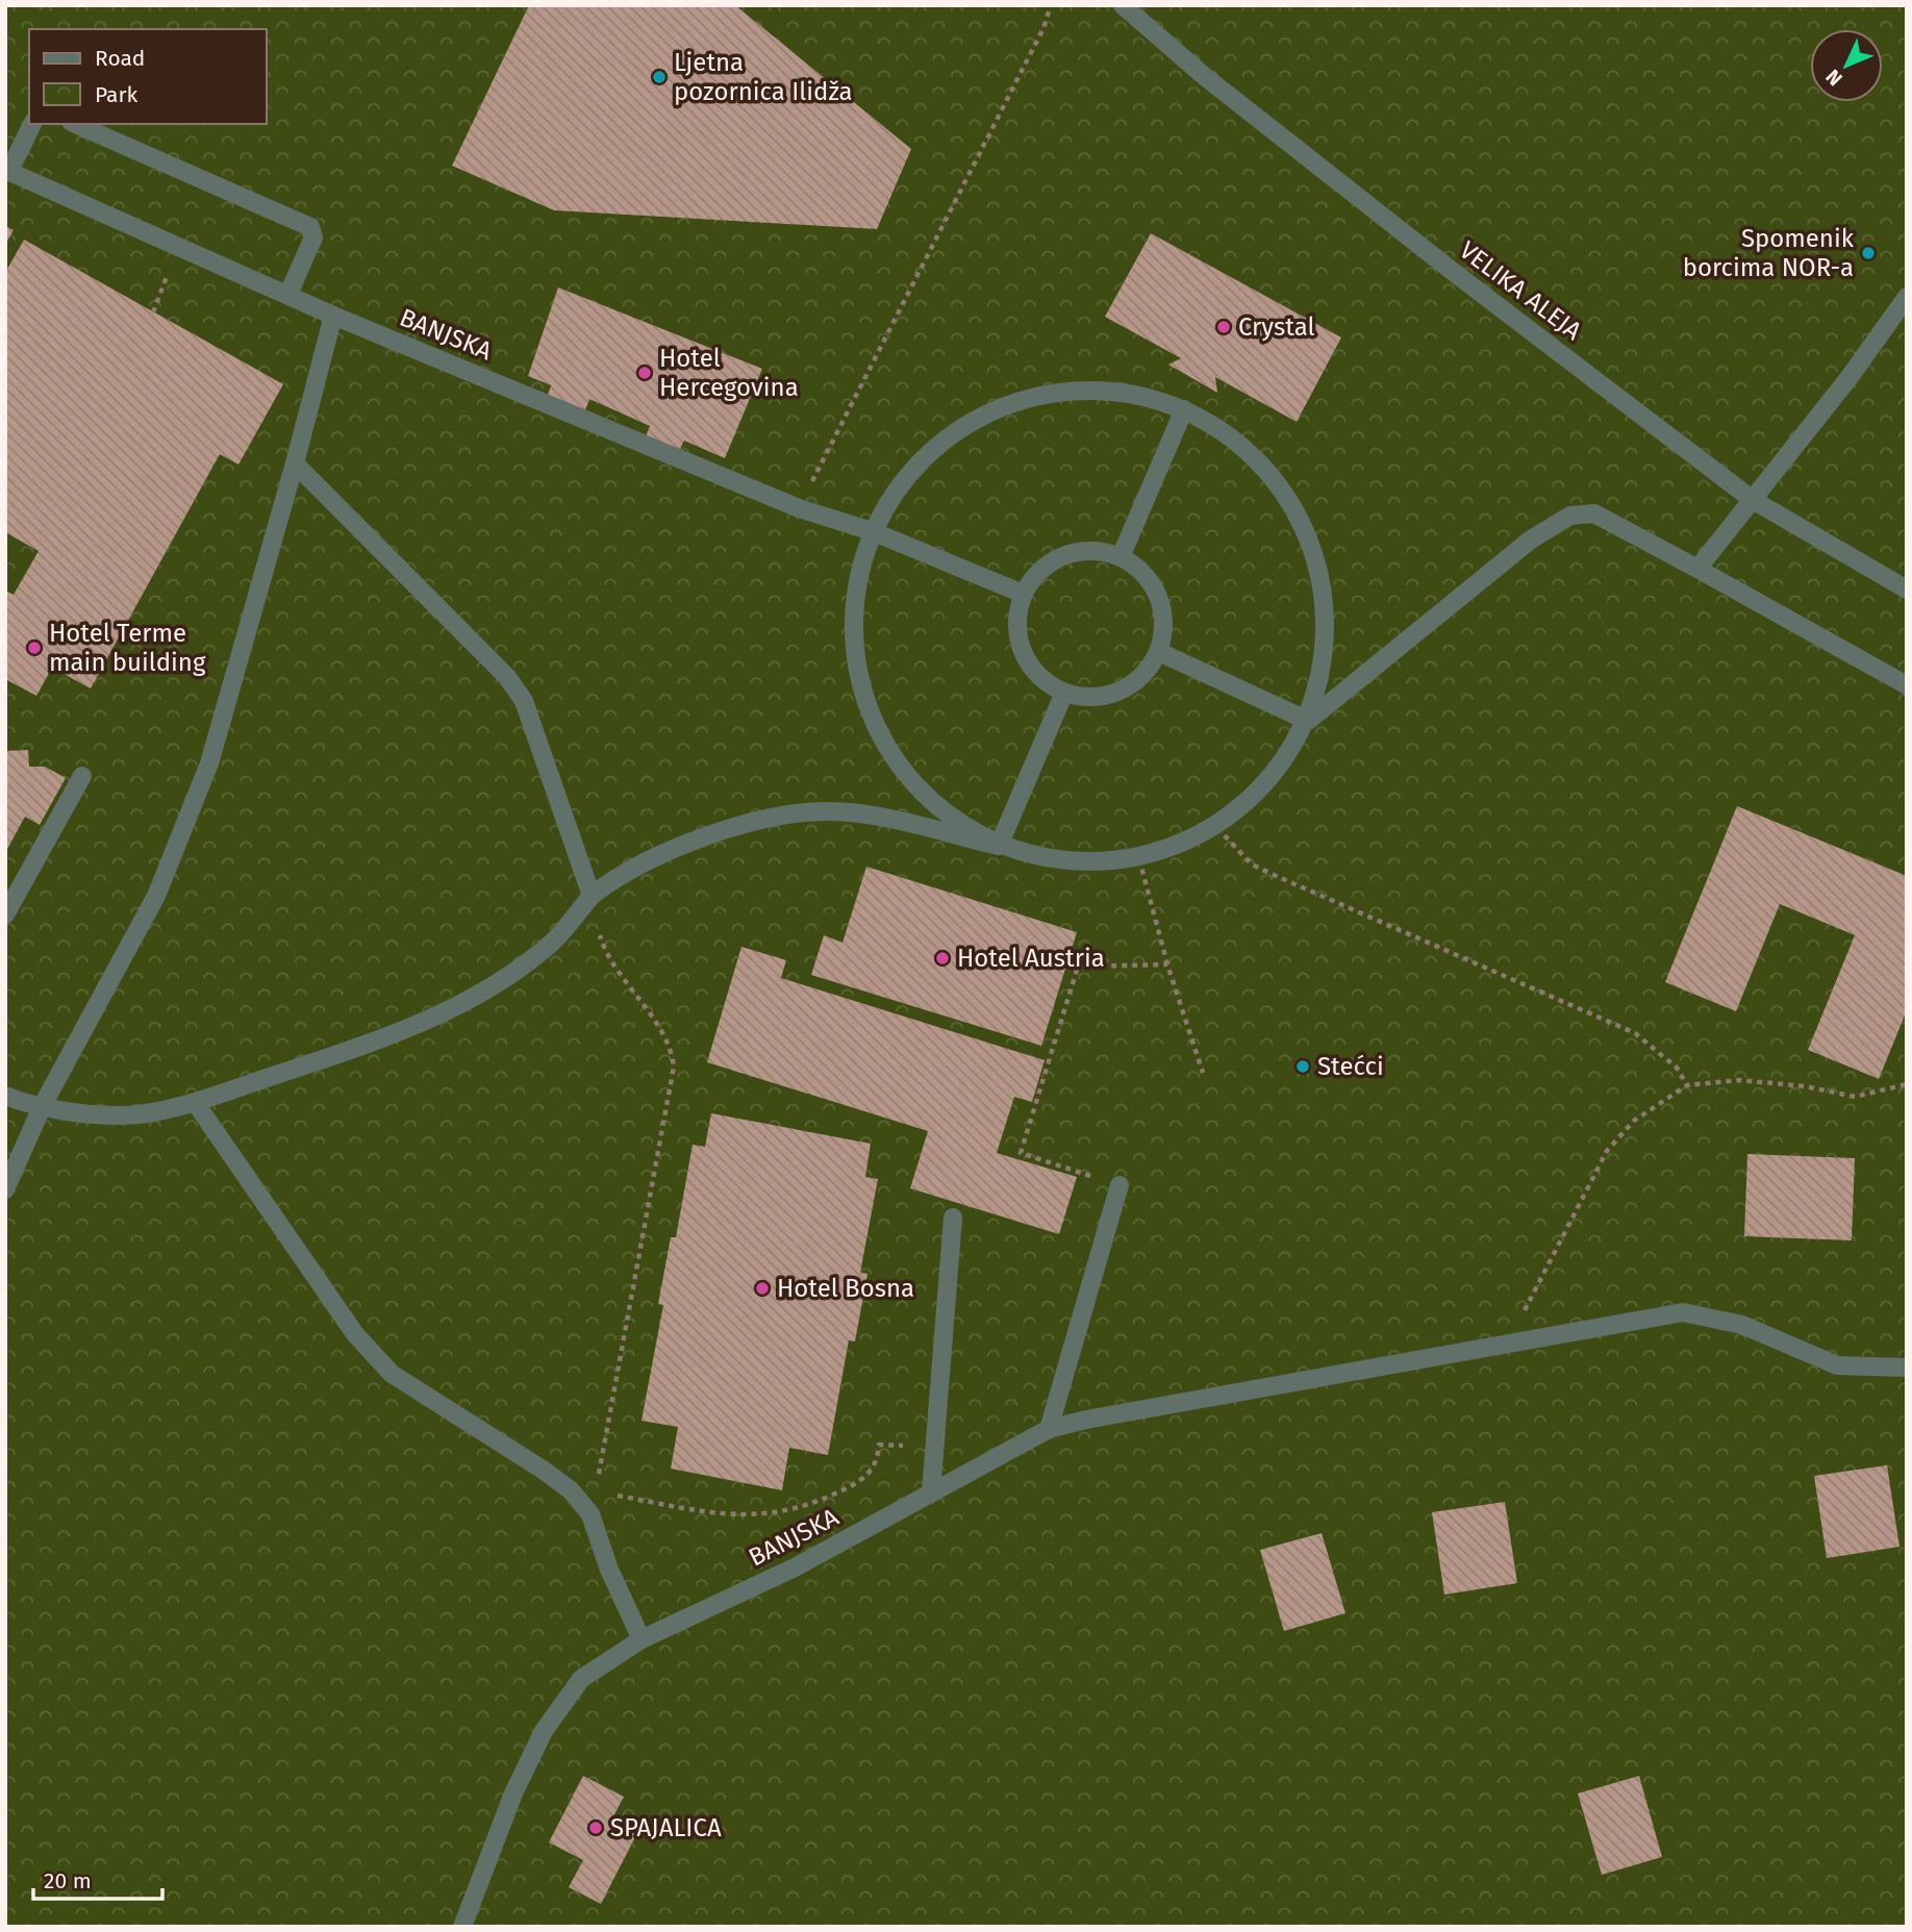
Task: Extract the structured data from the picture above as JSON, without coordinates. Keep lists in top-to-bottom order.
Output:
{
  "streets": {
    "street": ["VELIKA ALEJA", "BANJSKA"]
  },
  "places": [
    "Ljetna pozornica Ilidža",
    "Spomenik borcima NOR-a",
    "Crystal",
    "Hotel Hercegovina",
    "Hotel Terme main building",
    "Hotel Austria",
    "Stećci",
    "Hotel Bosna",
    "SPAJALICA"
  ],
  "legend": ["Road", "Park"],
  "scale_bar": "20 m",
  "north": "bottom left"
}
